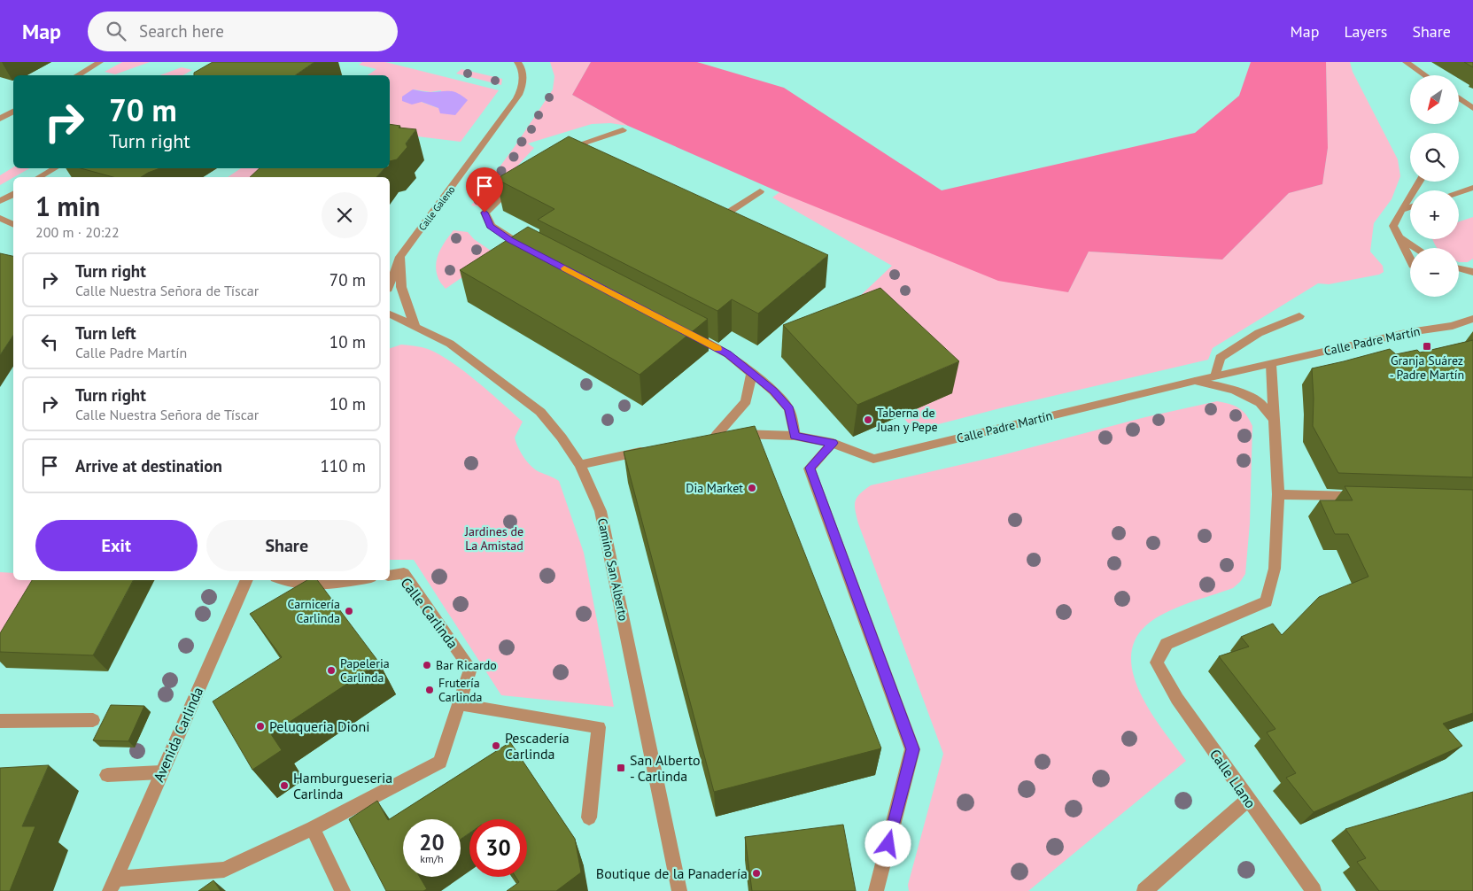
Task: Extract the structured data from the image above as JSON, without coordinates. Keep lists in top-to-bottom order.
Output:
{
  "streets": {
    "street": [
      "Calle Galeno",
      "Calle Padre Martín",
      "Camino San Alberto",
      "Calle Carlinda",
      "Avenida Carlinda",
      "Calle Llano"
    ]
  },
  "crossings": [
    ["Calle Carlinda", "Avenida Carlinda"]
  ],
  "parks": ["Jardines de La Amistad"],
  "places": {
    "transit": ["Granja Suárez - Padre Martín", "San Alberto - Carlinda"],
    "other": [
      "Taberna de Juan y Pepe",
      "Dia Market",
      "Carnicería Carlinda",
      "Bar Ricardo",
      "Papeleria Carlinda",
      "Frutería Carlinda",
      "Peluqueria Dioni",
      "Pescadería Carlinda",
      "Hamburgueseria Carlinda",
      "Boutique de la Panadería"
    ]
  },
  "north": "bottom left",
  "page": {
    "header": "Map",
    "search": "Search here",
    "nav": ["Map", "Layers", "Share"],
    "map_buttons": ["+", "−"],
    "turn": ["70 m", "Turn right"],
    "heading": ["1 min", "200 m · 20:22"],
    "list": [
      {
        "name": "Turn right",
        "note": "Calle Nuestra Señora de Tíscar",
        "value": "70 m"
      },
      {
        "name": "Turn left",
        "note": "Calle Padre Martín",
        "value": "10 m"
      },
      {
        "name": "Turn right",
        "note": "Calle Nuestra Señora de Tíscar",
        "value": "10 m"
      },
      {
        "name": "Arrive at destination",
        "value": "110 m"
      }
    ],
    "buttons": ["Exit", "Share"],
    "speed": "20 km/h",
    "limit": "30"
  }
}
